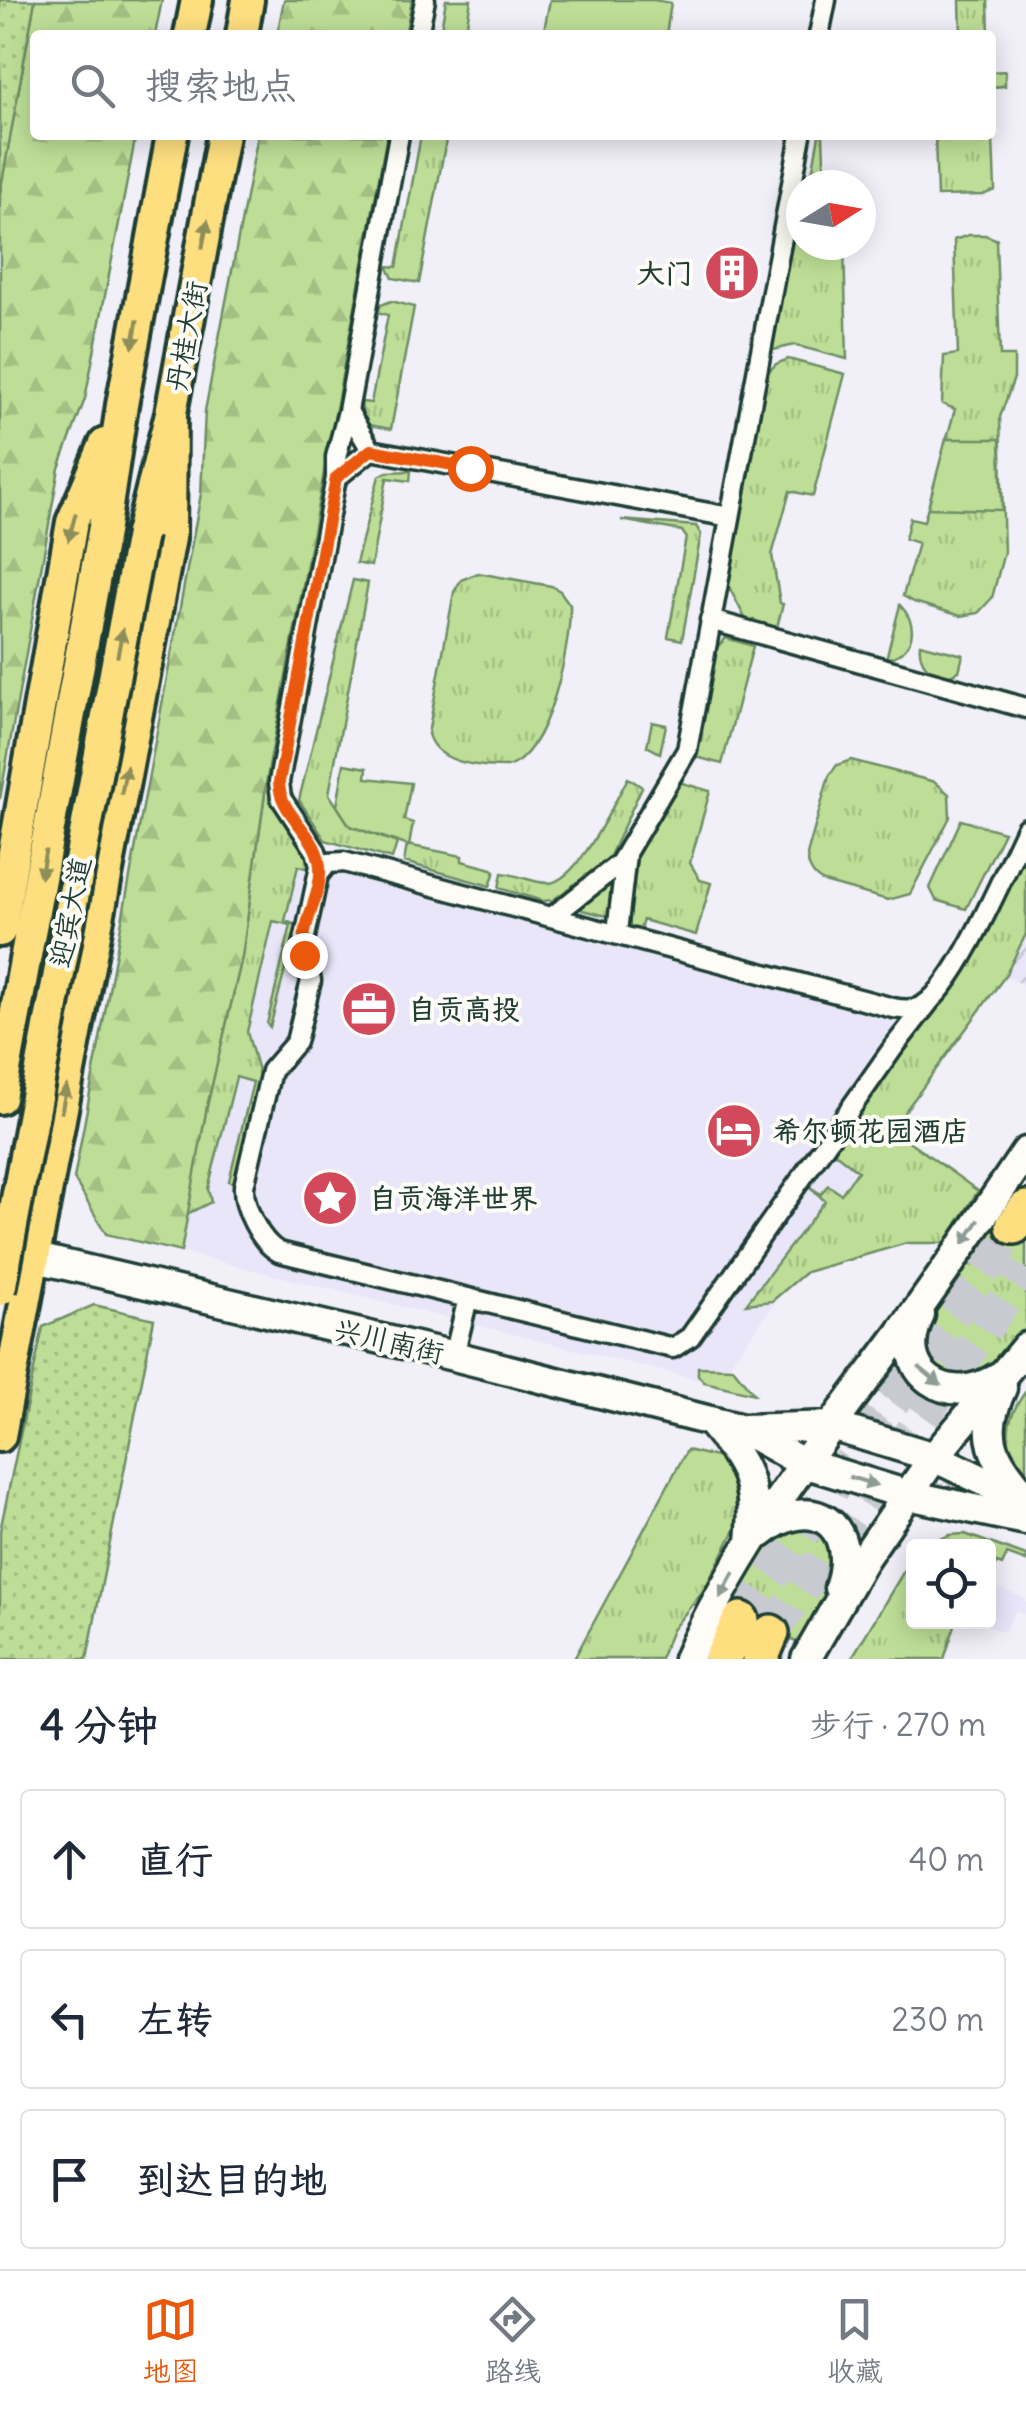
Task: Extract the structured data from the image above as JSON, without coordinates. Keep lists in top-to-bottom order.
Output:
{
  "streets": {
    "main road": ["丹桂大街", "迎宾大道"],
    "street": ["兴川南街"]
  },
  "crossings": [
    ["丹桂大街", "迎宾大道"]
  ],
  "places": {
    "building": ["大门"],
    "office": ["自贡高投"],
    "hotel": ["希尔顿花园酒店"],
    "place": ["自贡海洋世界"]
  },
  "north": "right",
  "page": {
    "search": "搜索地点",
    "heading": ["4 分钟", "步行 · 270 m"],
    "list": [
      ["直行", "40 m"],
      ["左转", "230 m"],
      "到达目的地"
    ],
    "nav": ["地图", "路线", "收藏"]
  }
}
